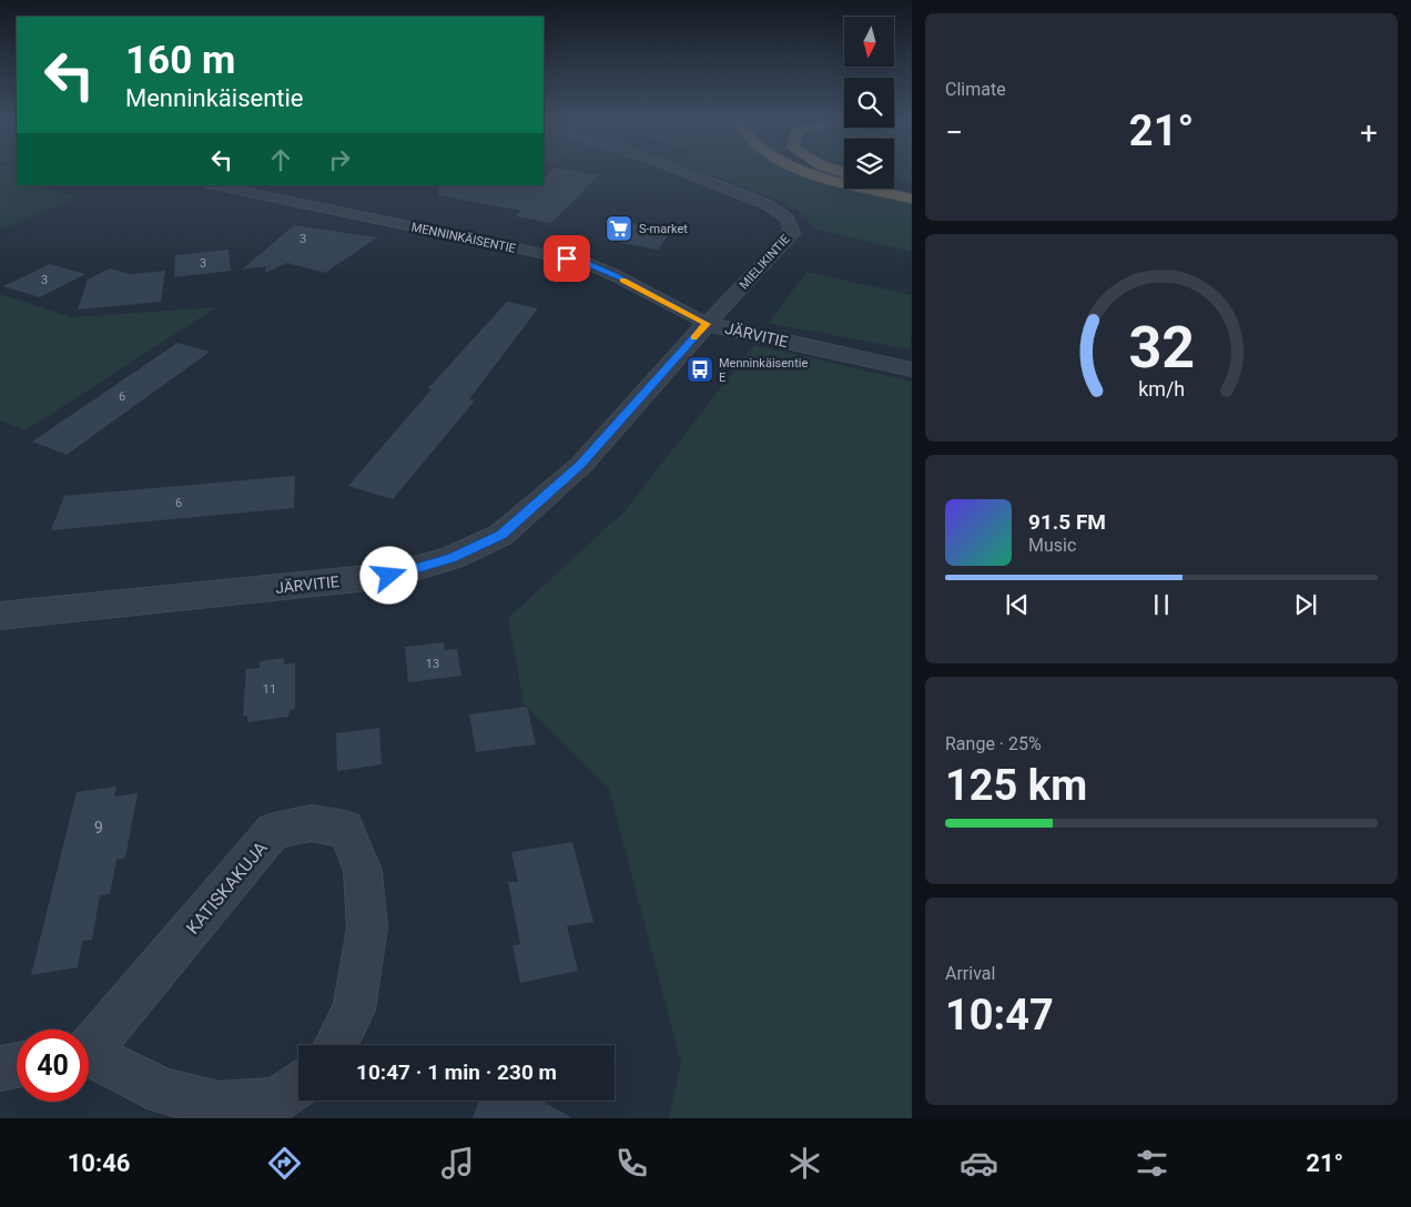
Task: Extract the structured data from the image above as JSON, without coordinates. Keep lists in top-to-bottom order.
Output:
{
  "streets": {
    "street": [
      "MENNINKÄISENTIE",
      "MIELIKINTIE",
      "JÄRVITIE",
      "KATISKAKUJA"
    ]
  },
  "crossings": [
    ["MENNINKÄISENTIE", "MIELIKINTIE"],
    ["MENNINKÄISENTIE", "JÄRVITIE"],
    ["MIELIKINTIE", "JÄRVITIE"]
  ],
  "places": {
    "supermarket": ["S-market"],
    "bus stop": ["Menninkäisentie E"]
  },
  "house_numbers": [
    "3",
    "3",
    "3",
    "6",
    "6",
    "13",
    "11",
    "9"
  ],
  "north": "bottom",
  "page": {
    "tile": [
      "Climate",
      ["Range · 25%", "125 km"],
      ["Arrival", "10:47"]
    ],
    "turn": ["160 m", "Menninkäisentie"],
    "heat": ["−", "21°", "+"],
    "song": ["91.5 FM", "Music"],
    "limit": "40",
    "trip": "10:47 · 1 min · 230 m",
    "tabs": ["10:46", "21°"],
    "gauge": ["32", "km/h"]
  }
}
